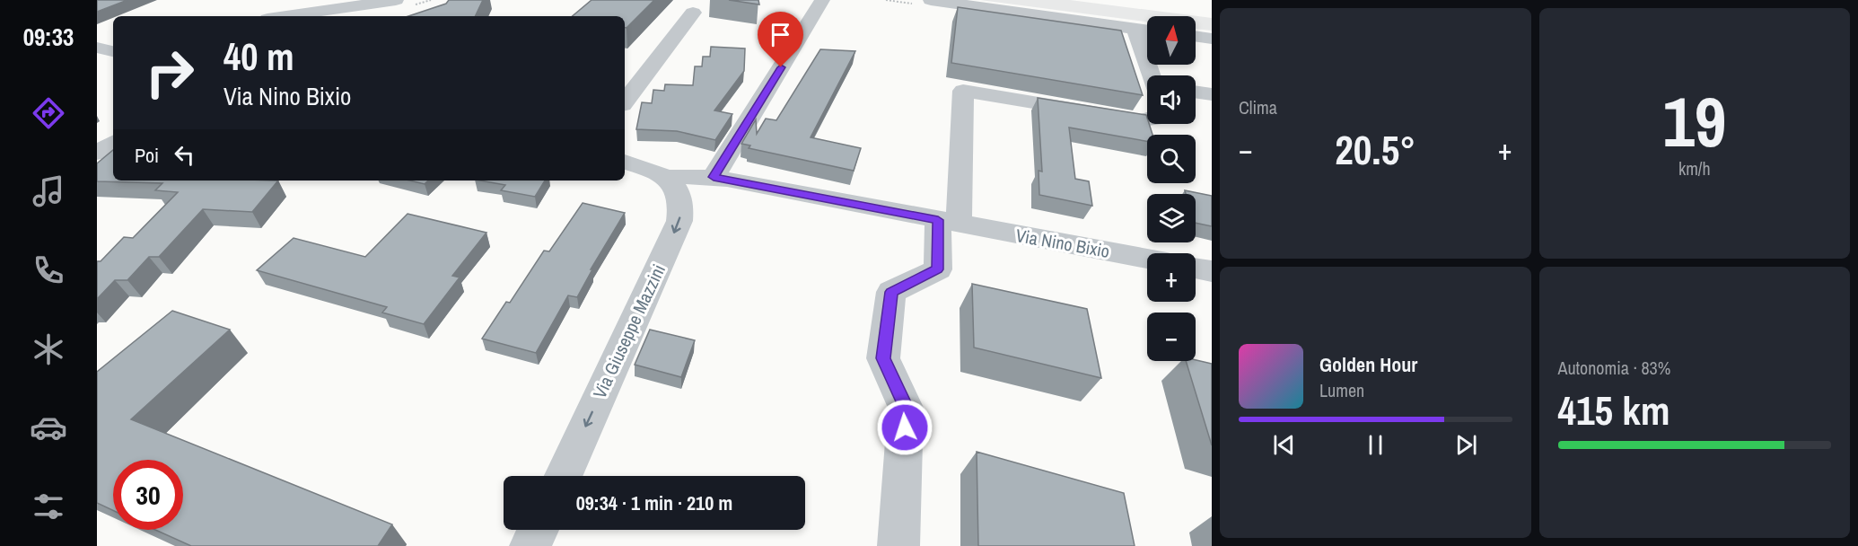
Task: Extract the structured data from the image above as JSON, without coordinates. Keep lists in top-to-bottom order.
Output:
{
  "streets": {
    "street": ["Via Nino Bixio", "Via Giuseppe Mazzini"]
  },
  "one_way": ["Via Giuseppe Mazzini"],
  "north": "top",
  "page": {
    "tabs": "09:33",
    "tile": [
      "Clima",
      ["19", "km/h"],
      ["Autonomia · 83%", "415 km"]
    ],
    "map_buttons": ["+", "−"],
    "turn": ["40 m", "Via Nino Bixio"],
    "heat": ["−", "20.5°", "+"],
    "then": "Poi",
    "song": ["Golden Hour", "Lumen"],
    "limit": "30",
    "trip": "09:34 · 1 min · 210 m"
  }
}
